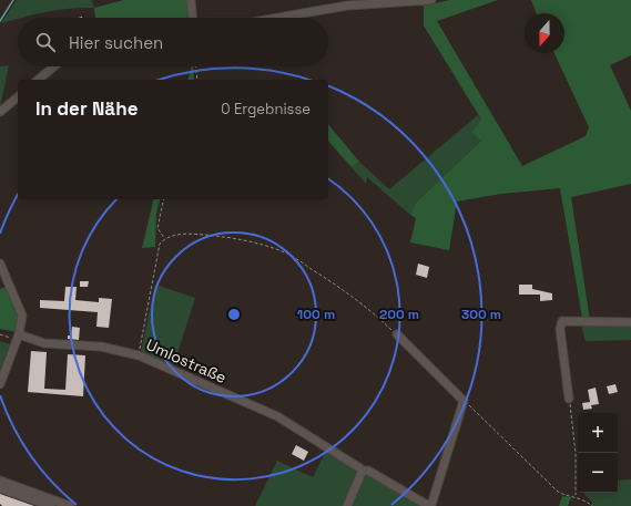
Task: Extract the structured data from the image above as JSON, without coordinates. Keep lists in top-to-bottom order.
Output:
{
  "streets": {
    "street": ["Umlostraße"]
  },
  "north": "bottom",
  "page": {
    "search": "Hier suchen",
    "heading": ["In der Nähe", "0 Ergebnisse"],
    "map_buttons": ["+", "−"]
  },
  "rings": ["100 m", "200 m", "300 m"]
}
